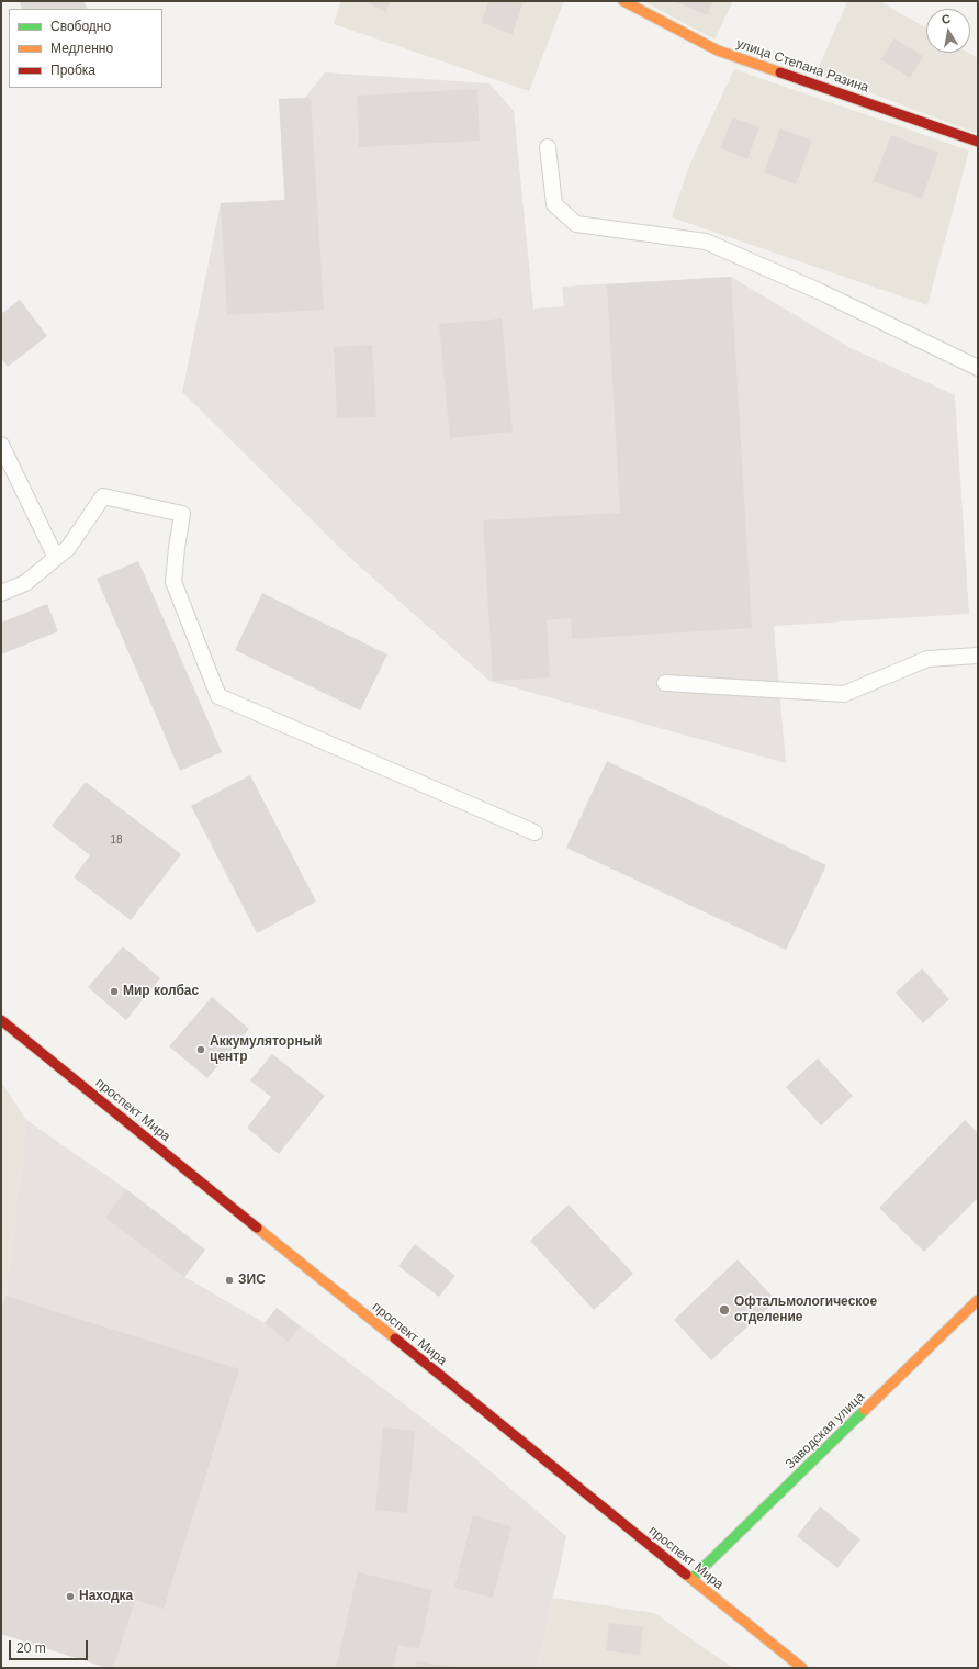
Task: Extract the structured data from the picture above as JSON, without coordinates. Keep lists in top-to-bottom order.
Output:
{
  "streets": {
    "main road": ["улица Степана Разина", "проспект Мира", "Заводская улица"]
  },
  "crossings": [
    ["проспект Мира", "Заводская улица"]
  ],
  "places": [
    "Мир колбас",
    "Аккумуляторный центр",
    "ЗИС",
    "Офтальмологическое отделение",
    "Находка"
  ],
  "house_numbers": ["18"],
  "legend": ["Свободно", "Медленно", "Пробка"],
  "scale_bar": "20 m",
  "north": "top"
}
